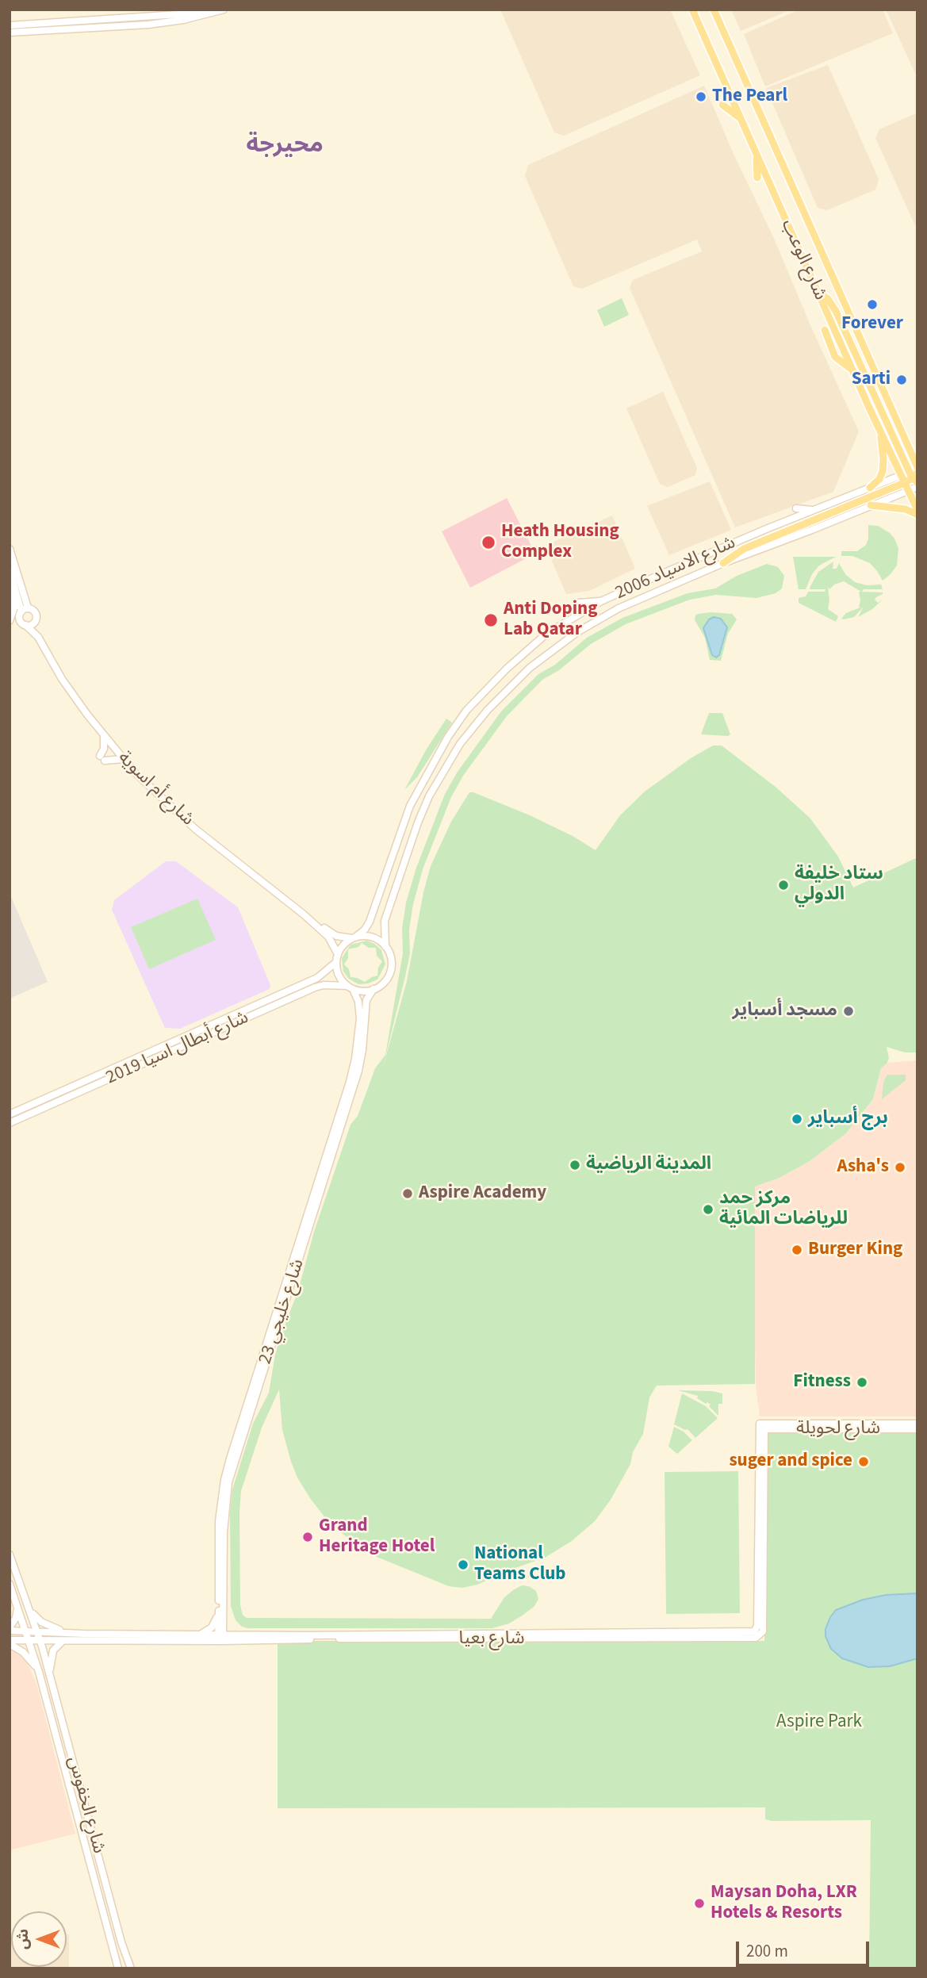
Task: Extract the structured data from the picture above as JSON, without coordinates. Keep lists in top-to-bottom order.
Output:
{
  "streets": {
    "main road": [
      "شارع الوعب",
      "شارع الاسياد 2006",
      "شارع أم اسوية",
      "شارع أبطال اسيا 2019",
      "شارع خليجي 23",
      "شارع لحويلة",
      "شارع بعيا",
      "شارع الخفوس"
    ]
  },
  "crossings": [
    ["شارع الوعب", "شارع الاسياد 2006"],
    ["شارع الاسياد 2006", "شارع أم اسوية"],
    ["شارع الاسياد 2006", "شارع أبطال اسيا 2019"],
    ["شارع الاسياد 2006", "شارع خليجي 23"],
    ["شارع أم اسوية", "شارع أبطال اسيا 2019"],
    ["شارع أم اسوية", "شارع خليجي 23"],
    ["شارع أبطال اسيا 2019", "شارع خليجي 23"],
    ["شارع خليجي 23", "شارع بعيا"],
    ["شارع لحويلة", "شارع بعيا"],
    ["شارع بعيا", "شارع الخفوس"]
  ],
  "districts": ["محيرجة"],
  "parks": ["Aspire Park"],
  "places": [
    "The Pearl",
    "Forever",
    "Sarti",
    "Heath Housing Complex",
    "Anti Doping Lab Qatar",
    "ستاد خليفة الدولي",
    "مسجد أسباير",
    "برج أسباير",
    "المدينة الرياضية",
    "Asha's",
    "Aspire Academy",
    "مركز حمد للرياضات المائية",
    "Burger King",
    "Fitness",
    "suger and spice",
    "Grand Heritage Hotel",
    "National Teams Club",
    "Maysan Doha, LXR Hotels & Resorts"
  ],
  "scale_bar": "200 m",
  "north": "left"
}
